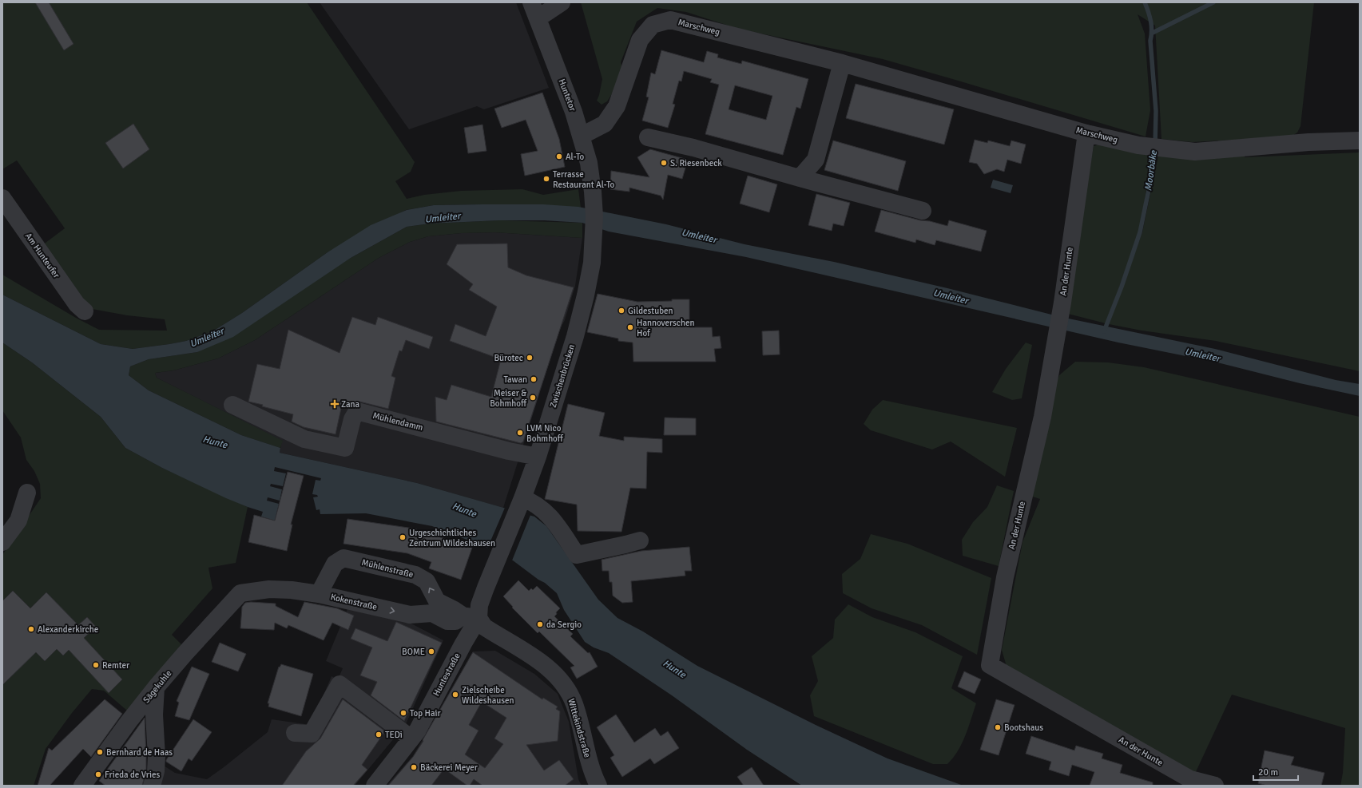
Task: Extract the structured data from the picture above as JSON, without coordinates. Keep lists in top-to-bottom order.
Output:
{
  "streets": {
    "street": [
      "Marschweg",
      "Huntetor",
      "Am Hunteufer",
      "An der Hunte",
      "Zwischenbrücken",
      "Mühlendamm",
      "Mühlenstraße",
      "Kokenstraße",
      "Huntestraße",
      "Sägekuhle",
      "Wittekindstraße"
    ]
  },
  "crossings": [
    ["Marschweg", "Huntetor"],
    ["Marschweg", "An der Hunte"],
    ["Huntetor", "Zwischenbrücken"],
    ["Zwischenbrücken", "Mühlendamm"],
    ["Zwischenbrücken", "Huntestraße"],
    ["Mühlenstraße", "Kokenstraße"],
    ["Mühlenstraße", "Huntestraße"],
    ["Mühlenstraße", "Wittekindstraße"],
    ["Kokenstraße", "Huntestraße"],
    ["Kokenstraße", "Sägekuhle"],
    ["Kokenstraße", "Wittekindstraße"],
    ["Huntestraße", "Wittekindstraße"]
  ],
  "one_way": ["Mühlenstraße", "Kokenstraße"],
  "water": ["Moorbäke", "Umleiter", "Hunte"],
  "places": {
    "other": [
      "Al-To",
      "S. Riesenbeck",
      "Terrasse Restaurant Al-To",
      "Gildestuben",
      "Hannoverschen Hof",
      "Bürotec",
      "Tawan",
      "Meiser & Bohmhoff",
      "LVM Nico Bohmhoff",
      "Urgeschichtliches Zentrum Wildeshausen",
      "da Sergio",
      "Alexanderkirche",
      "BOME",
      "Remter",
      "Zielscheibe Wildeshausen",
      "Top Hair",
      "Bootshaus",
      "TEDi",
      "Bernhard de Haas",
      "Bäckerei Meyer",
      "Frieda de Vries"
    ],
    "health": ["Zana"]
  },
  "scale_bar": "20 m"
}
